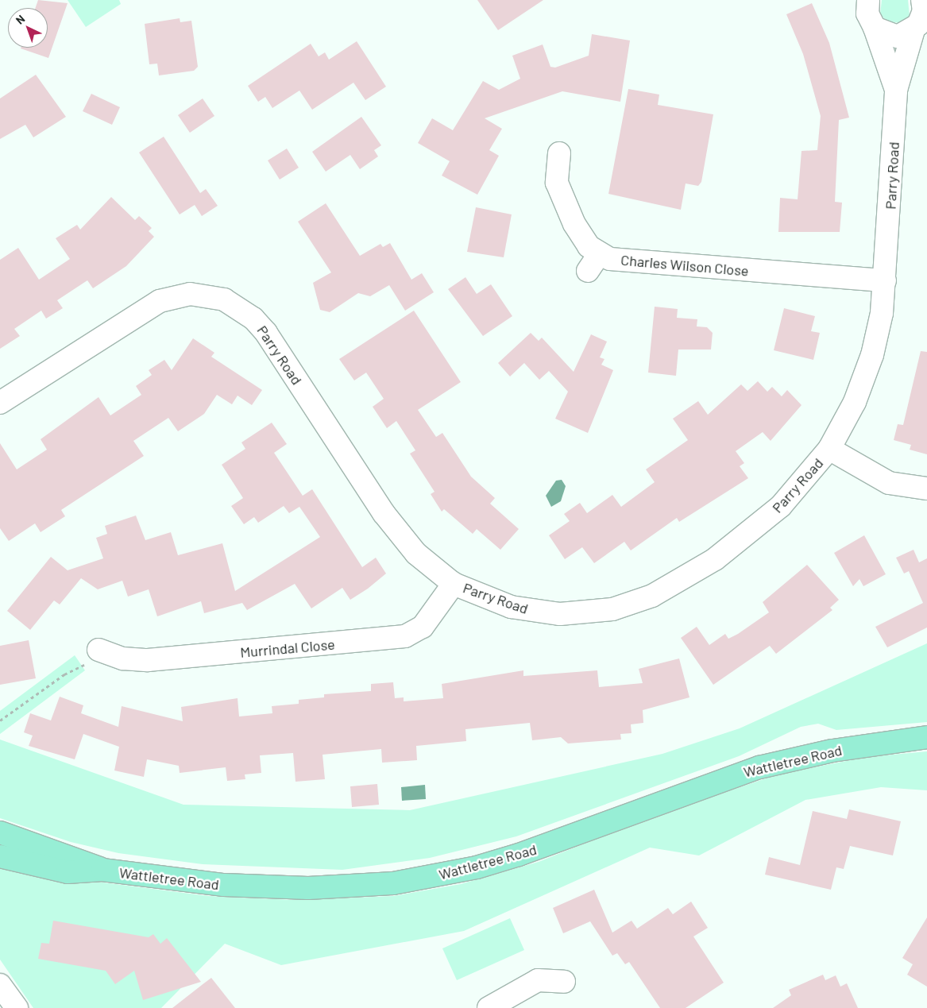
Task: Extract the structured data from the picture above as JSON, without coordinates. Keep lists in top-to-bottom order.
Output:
{
  "streets": {
    "main road": ["Wattletree Road"],
    "street": ["Parry Road", "Charles Wilson Close", "Murrindal Close"]
  },
  "crossings": [
    ["Parry Road", "Charles Wilson Close"],
    ["Parry Road", "Murrindal Close"]
  ],
  "north": "top left"
}
